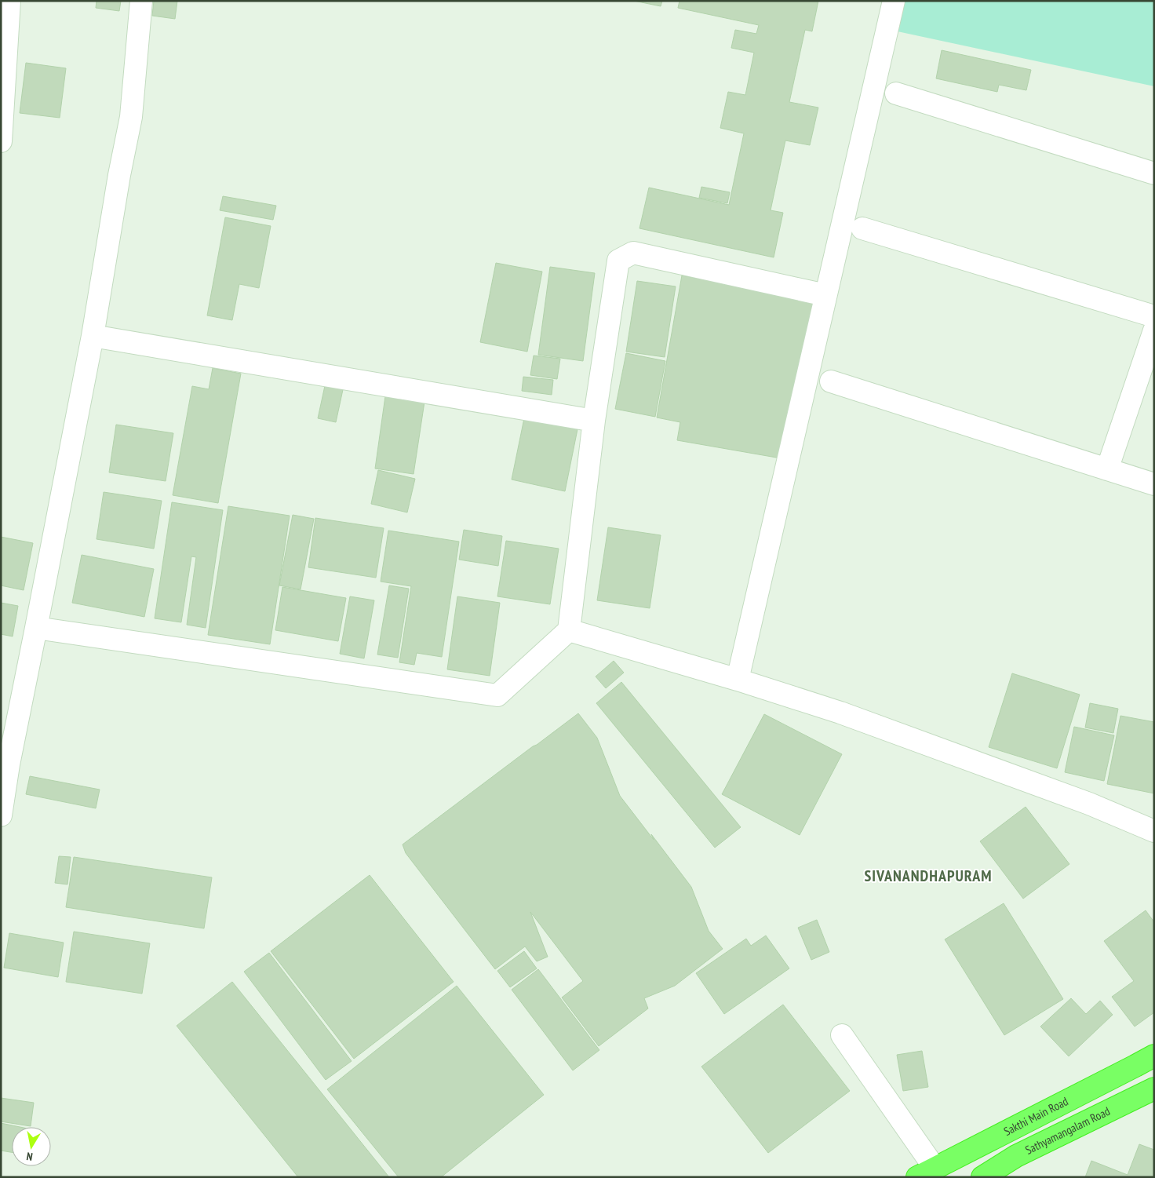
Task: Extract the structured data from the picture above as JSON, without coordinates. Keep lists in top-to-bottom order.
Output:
{
  "streets": {
    "highway": ["Sakthi Main Road", "Sathyamangalam Road"]
  },
  "districts": ["SIVANANDHAPURAM"],
  "north": "bottom"
}
